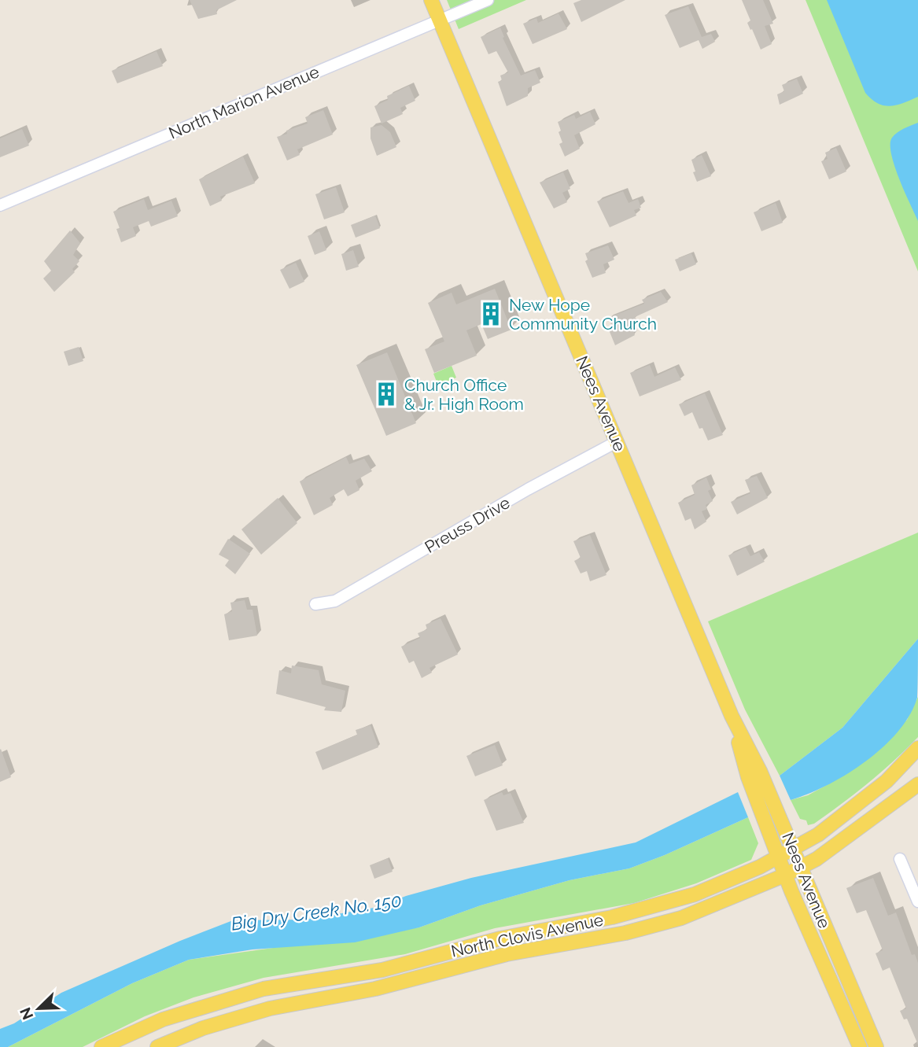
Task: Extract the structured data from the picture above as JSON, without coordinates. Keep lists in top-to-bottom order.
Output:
{
  "streets": {
    "main road": ["Nees Avenue", "North Clovis Avenue"],
    "street": ["North Marion Avenue", "Preuss Drive"]
  },
  "crossings": [
    ["North Marion Avenue", "Nees Avenue"],
    ["Nees Avenue", "Preuss Drive"],
    ["Nees Avenue", "North Clovis Avenue"]
  ],
  "water": ["Big Dry Creek No. 150"],
  "places": {
    "building": ["New Hope Community Church", "Church Office & Jr. High Room"]
  },
  "north": "bottom left"
}
